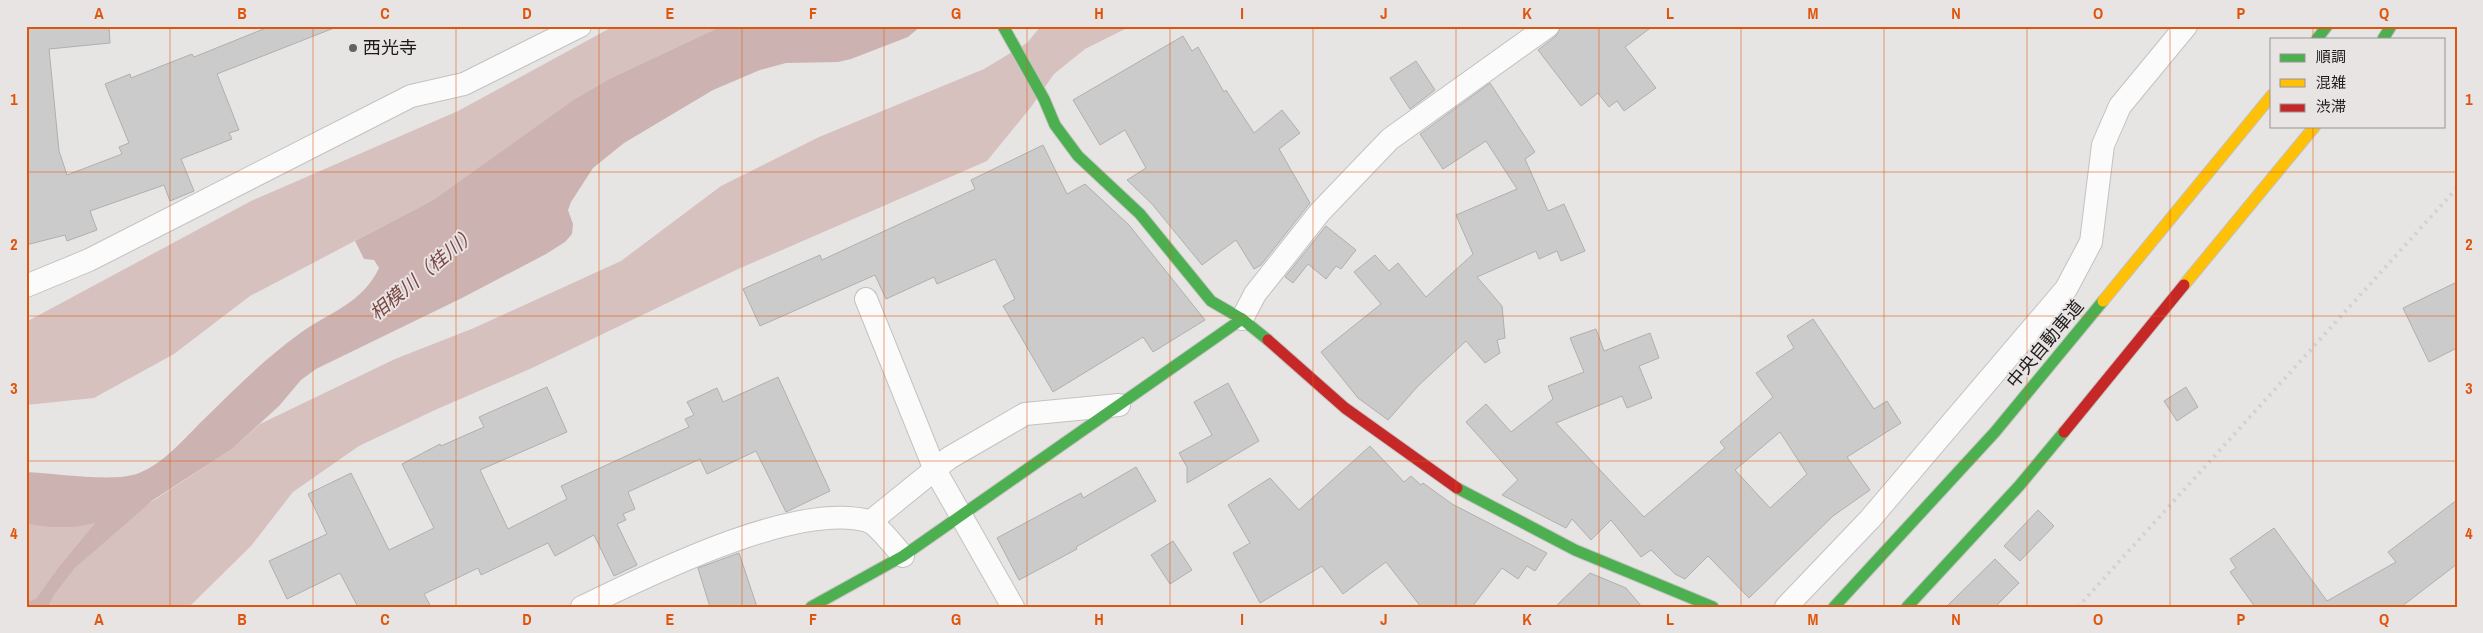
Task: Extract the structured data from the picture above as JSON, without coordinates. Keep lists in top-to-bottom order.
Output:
{
  "streets": {
    "main road": ["中央自動車道"]
  },
  "water": ["相模川（桂川）"],
  "places": ["西光寺"],
  "legend": ["順調", "混雑", "渋滞"],
  "grid": {
    "columns": [
      "A",
      "B",
      "C",
      "D",
      "E",
      "F",
      "G",
      "H",
      "I",
      "J",
      "K",
      "L",
      "M",
      "N",
      "O",
      "P",
      "Q"
    ],
    "rows": [
      "1",
      "2",
      "3",
      "4"
    ]
  }
}
